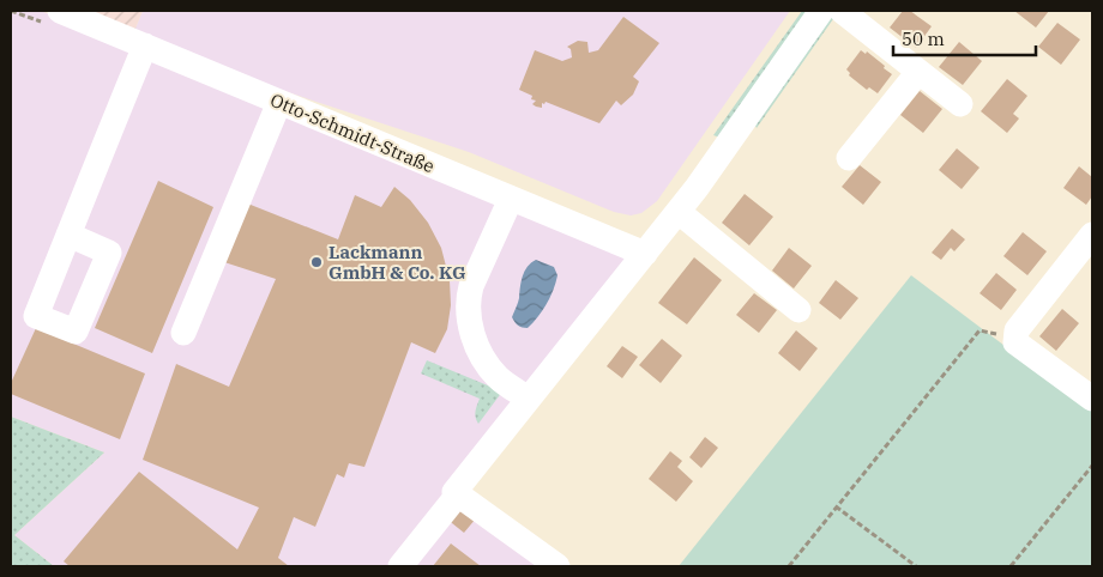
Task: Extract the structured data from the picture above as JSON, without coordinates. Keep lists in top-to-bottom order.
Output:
{
  "streets": {
    "street": ["Otto-Schmidt-Straße"]
  },
  "places": ["Lackmann GmbH & Co. KG"],
  "scale_bar": "50 m"
}
